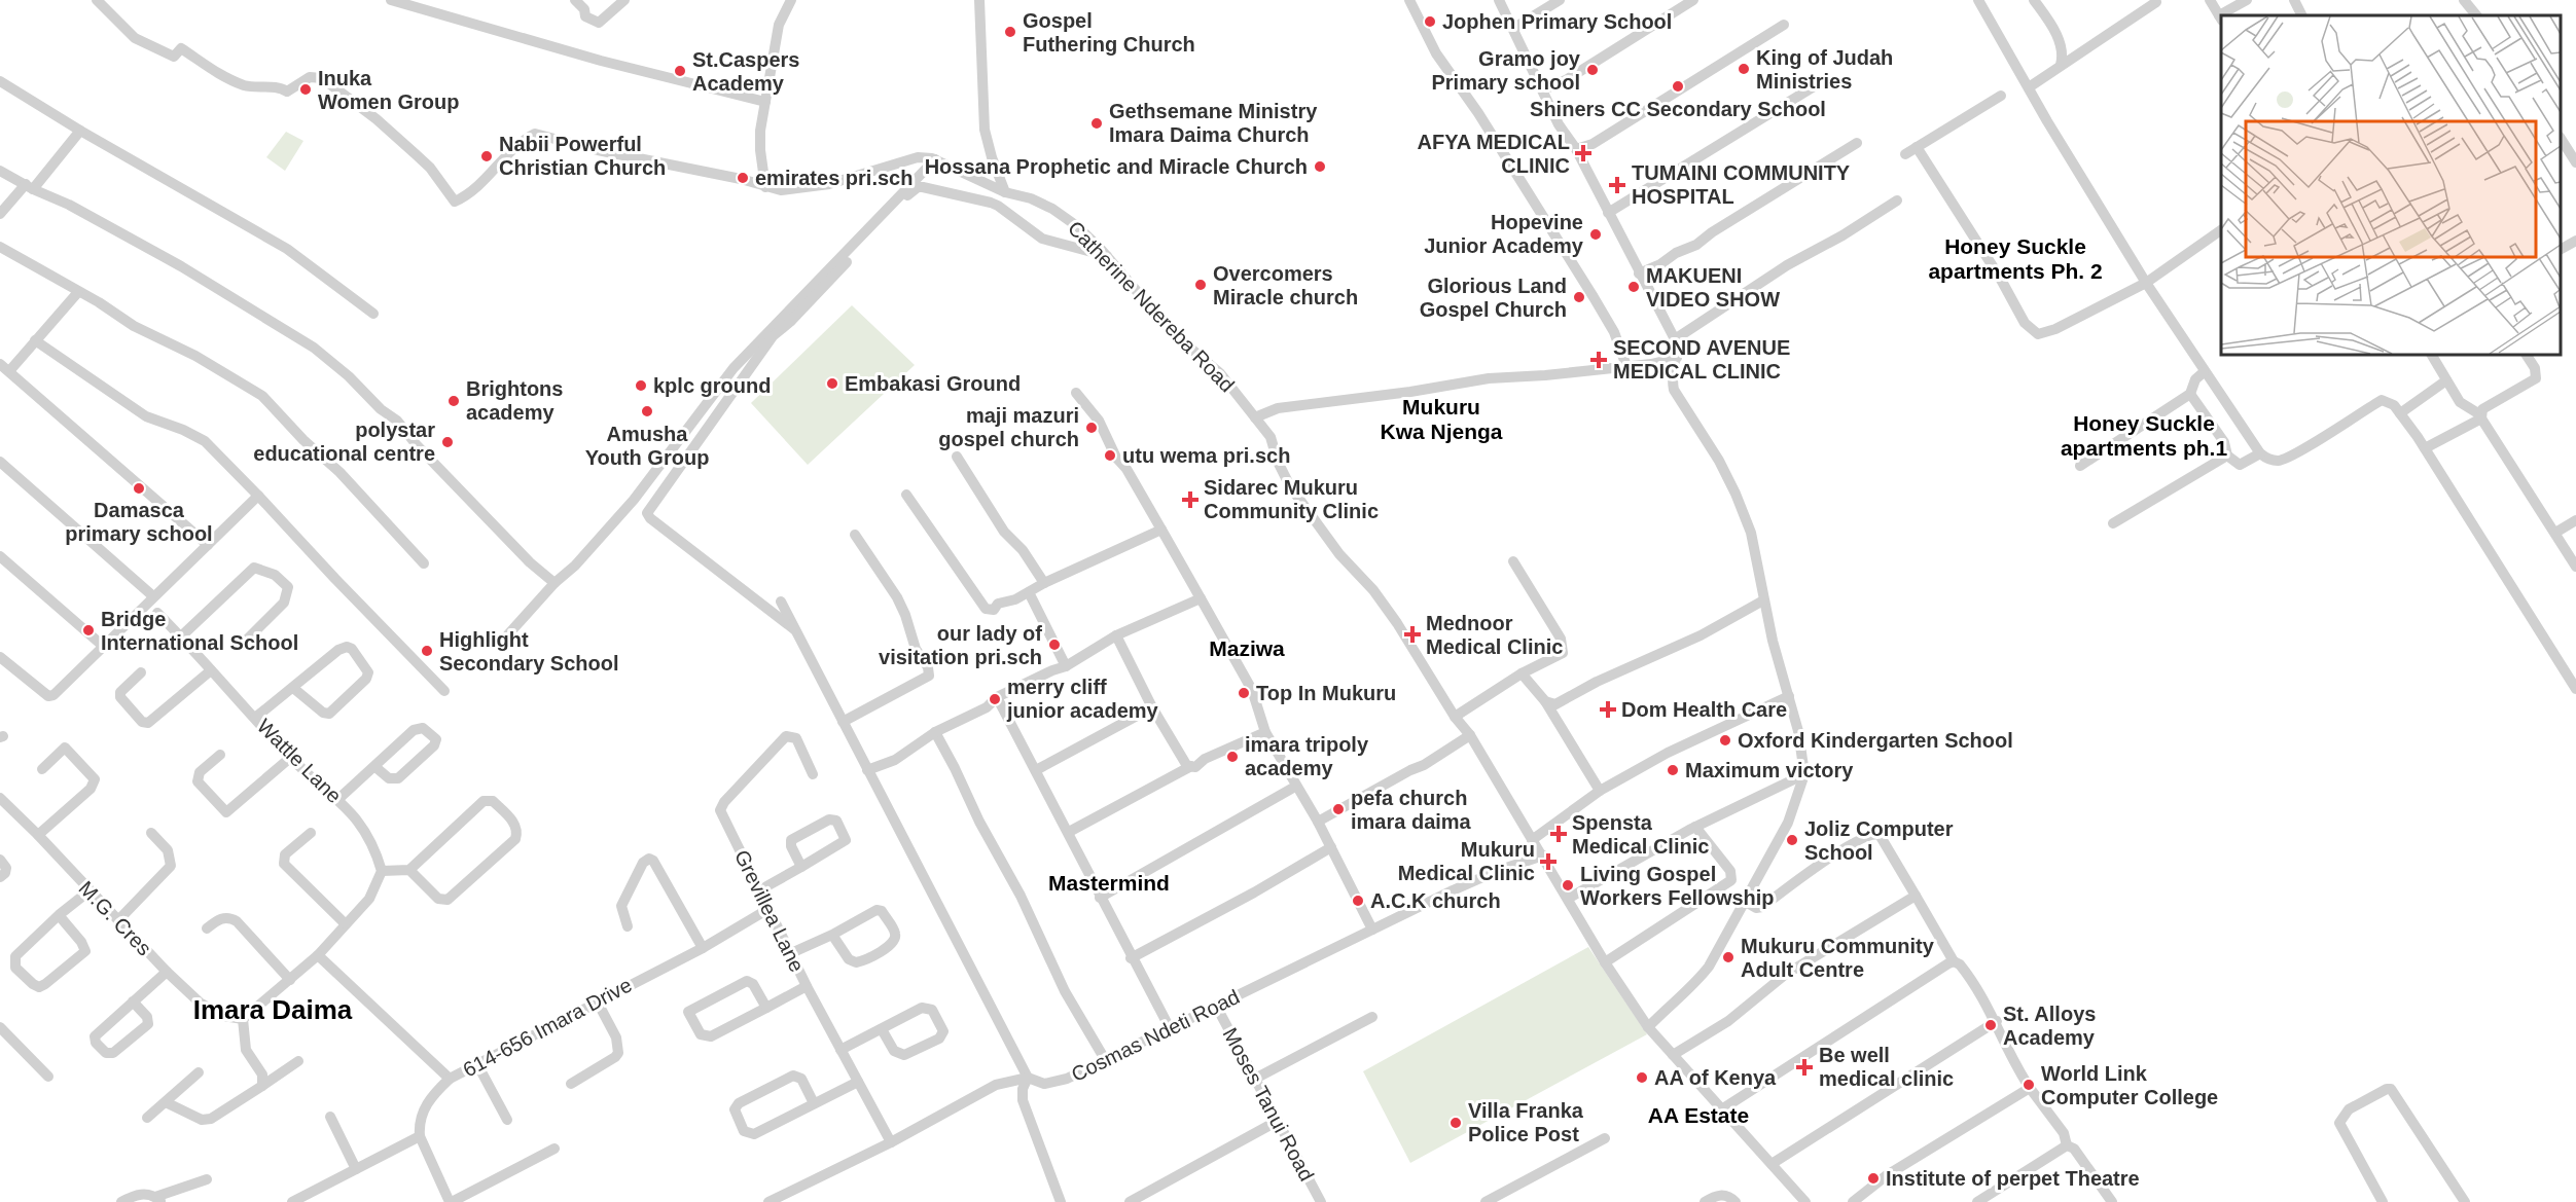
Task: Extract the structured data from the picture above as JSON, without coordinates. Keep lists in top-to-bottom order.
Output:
{
  "streets": {
    "street": [
      "Catherine Ndereba Road",
      "Wattle Lane",
      "Grevillea Lane",
      "M.G. Cres",
      "614-656 Imara Drive",
      "Cosmas Ndeti Road",
      "Moses Tanui Road"
    ]
  },
  "crossings": [
    ["Catherine Ndereba Road", "Cosmas Ndeti Road"],
    ["Grevillea Lane", "614-656 Imara Drive"],
    ["Grevillea Lane", "Cosmas Ndeti Road"],
    ["Cosmas Ndeti Road", "Moses Tanui Road"]
  ],
  "districts": [
    "Honey Suckle apartments Ph. 2",
    "Mukuru Kwa Njenga",
    "Honey Suckle apartments ph.1",
    "Maziwa",
    "Mastermind",
    "Imara Daima",
    "AA Estate"
  ],
  "places": {
    "other": [
      "Jophen Primary School",
      "Gospel Futhering Church",
      "King of Judah Ministries",
      "Gramo joy Primary school",
      "St.Caspers Academy",
      "Shiners CC Secondary School",
      "Inuka Women Group",
      "Gethsemane Ministry Imara Daima Church",
      "Nabii Powerful Christian Church",
      "Hossana Prophetic and Miracle Church",
      "emirates pri.sch",
      "Hopevine Junior Academy",
      "Overcomers Miracle church",
      "MAKUENI VIDEO SHOW",
      "Glorious Land Gospel Church",
      "Embakasi Ground",
      "kplc ground",
      "Brightons academy",
      "Amusha Youth Group",
      "maji mazuri gospel church",
      "polystar educational centre",
      "utu wema pri.sch",
      "Damasca primary school",
      "Bridge International School",
      "our lady of visitation pri.sch",
      "Highlight Secondary School",
      "Top In Mukuru",
      "merry cliff junior academy",
      "Oxford Kindergarten School",
      "imara tripoly academy",
      "Maximum victory",
      "pefa church imara daima",
      "Joliz Computer School",
      "Living Gospel Workers Fellowship",
      "A.C.K church",
      "Mukuru Community Adult Centre",
      "St. Alloys Academy",
      "AA of Kenya",
      "World Link Computer College",
      "Villa Franka Police Post",
      "Institute of perpet Theatre"
    ],
    "health": [
      "AFYA MEDICAL CLINIC",
      "TUMAINI COMMUNITY HOSPITAL",
      "SECOND AVENUE MEDICAL CLINIC",
      "Sidarec Mukuru Community Clinic",
      "Mednoor Medical Clinic",
      "Dom Health Care",
      "Spensta Medical Clinic",
      "Mukuru Medical Clinic",
      "Be well medical clinic"
    ]
  }
}
